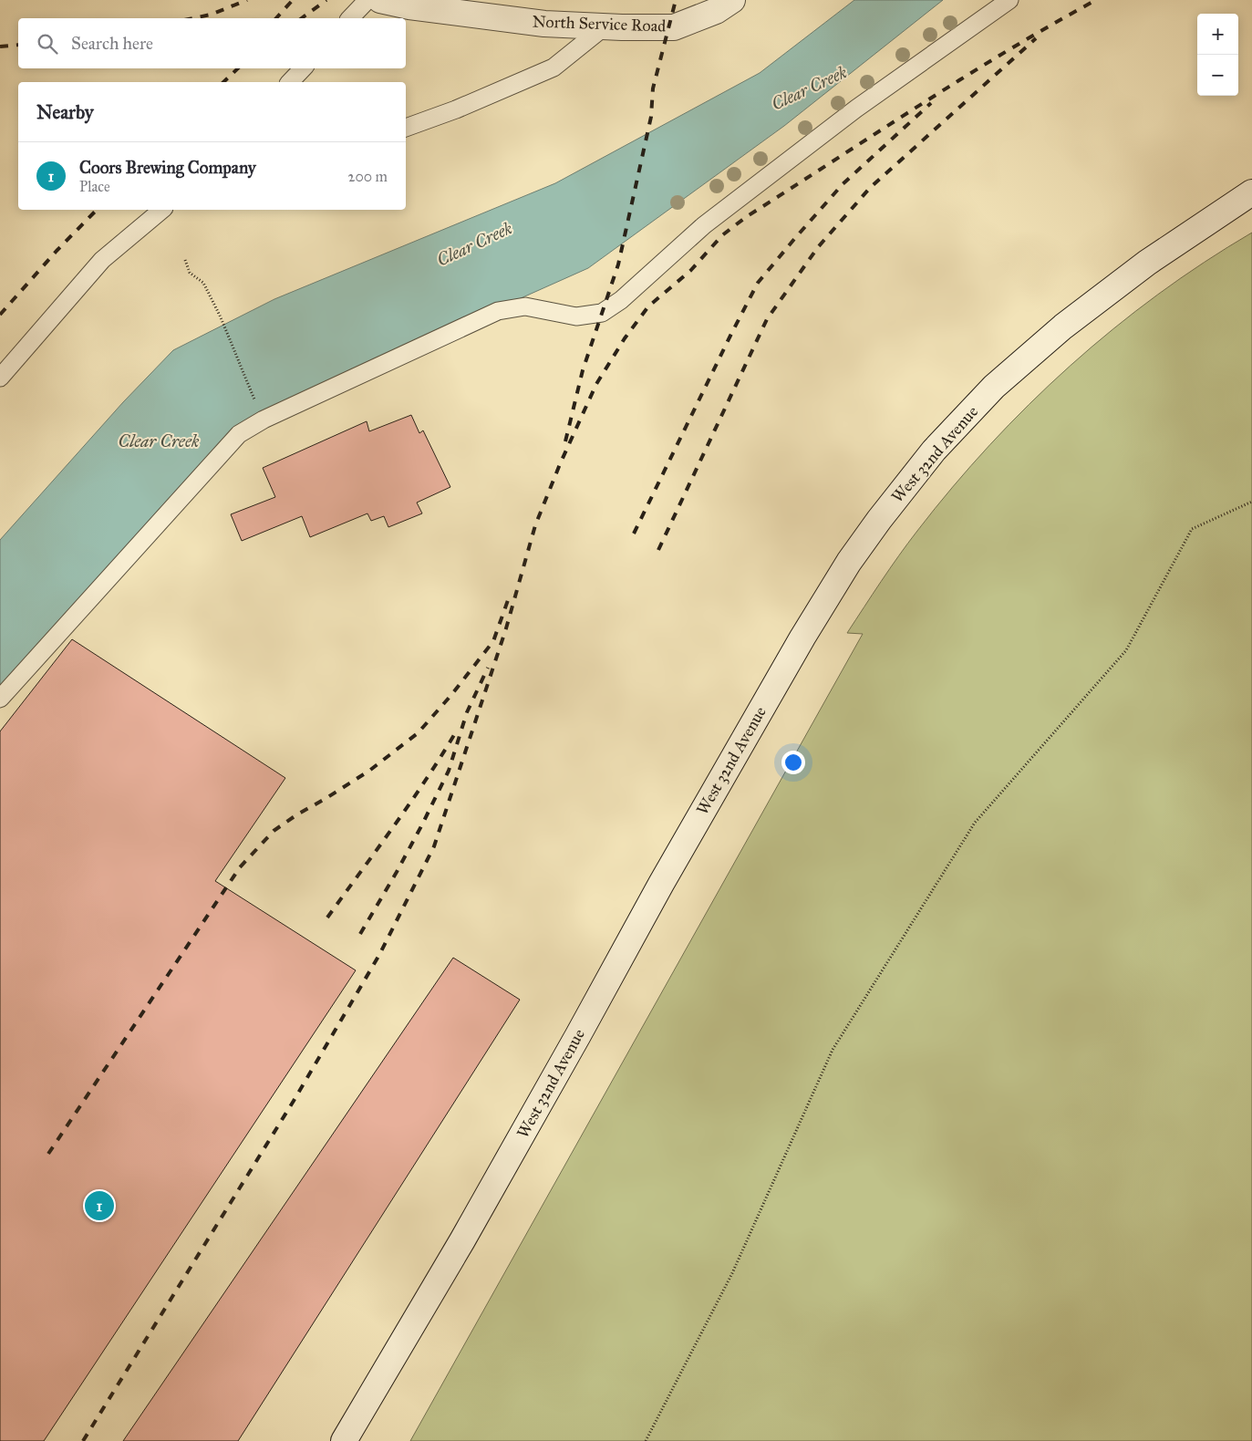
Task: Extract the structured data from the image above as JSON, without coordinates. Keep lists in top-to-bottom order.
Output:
{
  "streets": {
    "street": ["North Service Road", "West 32nd Avenue"]
  },
  "water": ["Clear Creek"],
  "page": {
    "map_buttons": ["+", "−"],
    "search": "Search here",
    "heading": "Nearby",
    "list": [
      {
        "mark": "1",
        "name": "Coors Brewing Company",
        "note": "Place",
        "value": "200 m"
      }
    ],
    "pins": "1"
  }
}
